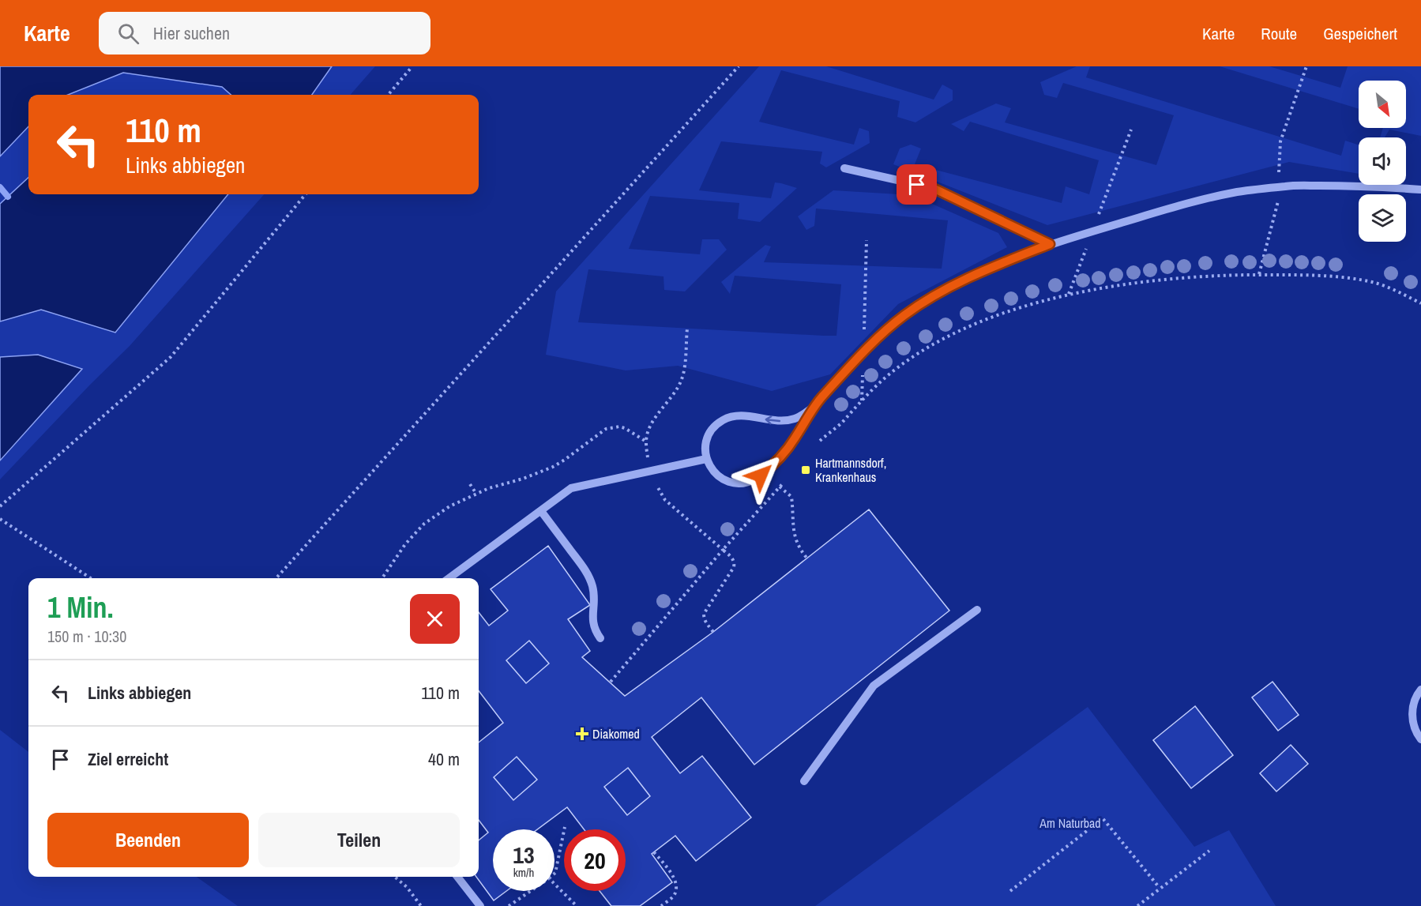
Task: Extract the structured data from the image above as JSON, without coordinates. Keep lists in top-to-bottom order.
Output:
{
  "parks": ["Am Naturbad"],
  "places": {
    "transit": ["Hartmannsdorf, Krankenhaus"],
    "health": ["Diakomed"]
  },
  "north": "bottom right",
  "page": {
    "header": "Karte",
    "search": "Hier suchen",
    "nav": ["Karte", "Route", "Gespeichert"],
    "turn": ["110 m", "Links abbiegen"],
    "heading": ["1 Min.", "150 m · 10:30"],
    "list": [
      {
        "name": "Links abbiegen",
        "value": "110 m"
      },
      {
        "name": "Ziel erreicht",
        "value": "40 m"
      }
    ],
    "buttons": ["Beenden", "Teilen"],
    "speed": "13 km/h",
    "limit": "20"
  }
}
